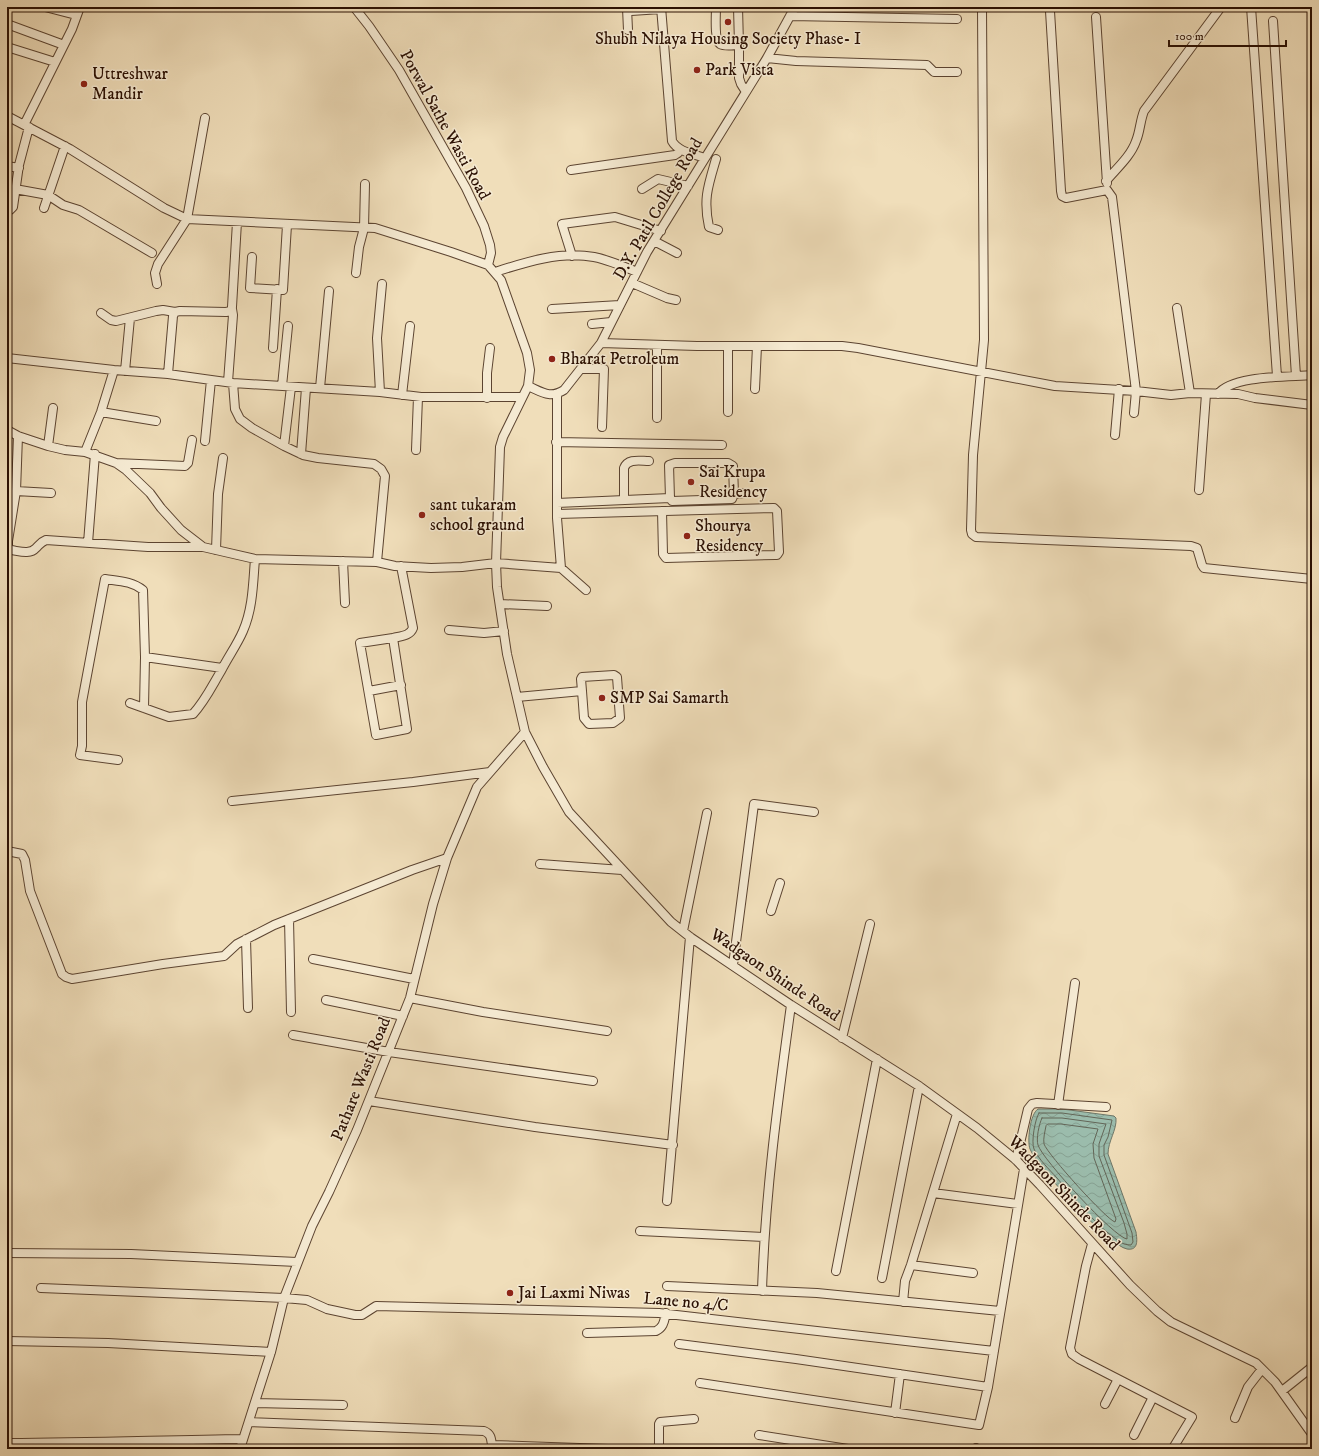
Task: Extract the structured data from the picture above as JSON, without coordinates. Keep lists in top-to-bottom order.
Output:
{
  "streets": {
    "street": [
      "Porwal Sathe Wasti Road",
      "D.Y. Patil College Road",
      "Wadgaon Shinde Road",
      "Pathare Wasti Road",
      "Lane no 4/C"
    ]
  },
  "crossings": [
    ["Wadgaon Shinde Road", "Pathare Wasti Road"],
    ["Pathare Wasti Road", "Lane no 4/C"]
  ],
  "places": [
    "Shubh Nilaya Housing Society Phase- I",
    "Park Vista",
    "Uttreshwar Mandir",
    "Bharat Petroleum",
    "Sai Krupa Residency",
    "sant tukaram school graund",
    "Shourya Residency",
    "SMP Sai Samarth",
    "Jai Laxmi Niwas"
  ],
  "scale_bar": "100 m"
}
